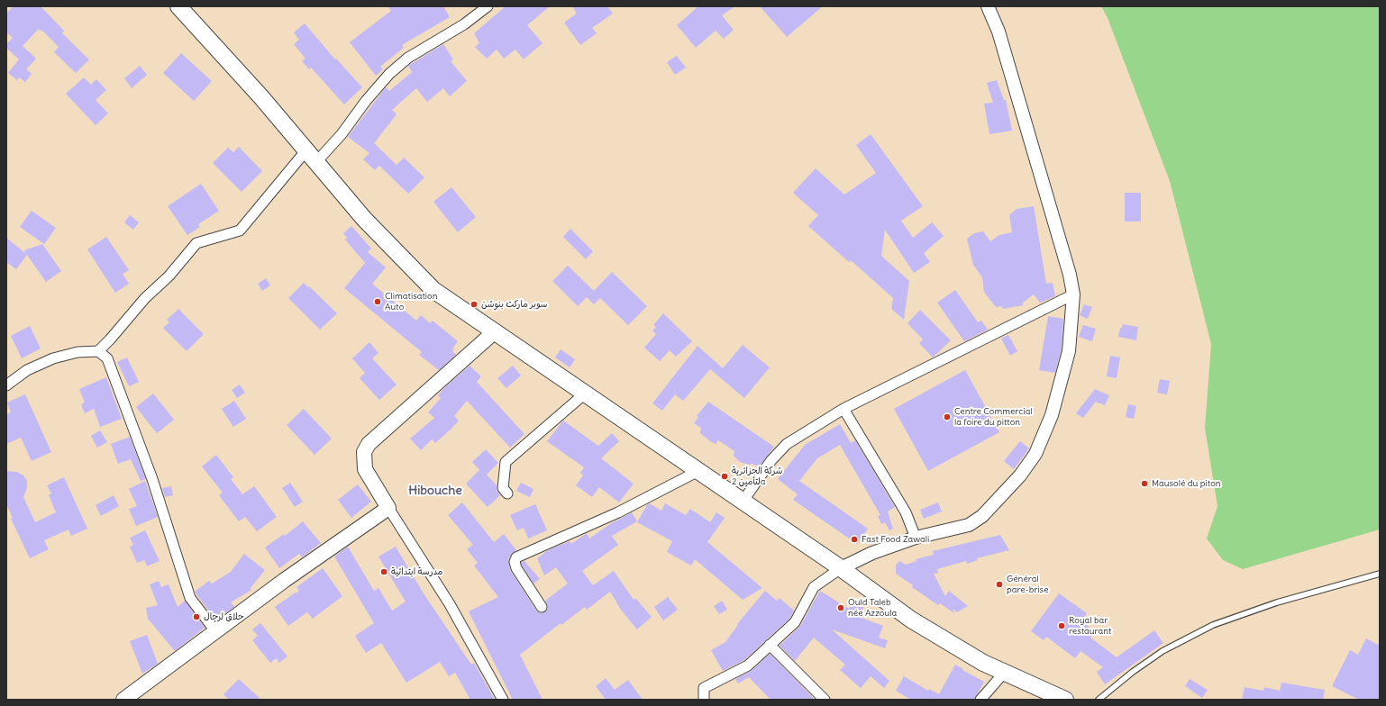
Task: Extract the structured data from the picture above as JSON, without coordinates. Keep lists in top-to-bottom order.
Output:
{
  "districts": ["Hibouche"],
  "places": [
    "Climatisation Auto",
    "سوبر ماركت بنوشن",
    "Centre Commercial la foire du pitton",
    "شركة الجزائرية لتأمين 2a",
    "Mausolé du piton",
    "Fast Food Zawali",
    "مدرسة ابتدائية",
    "Général pare-brise",
    "Ould Taleb née Azzoula",
    "حلاق لرجال",
    "Royal bar restaurant"
  ]
}
